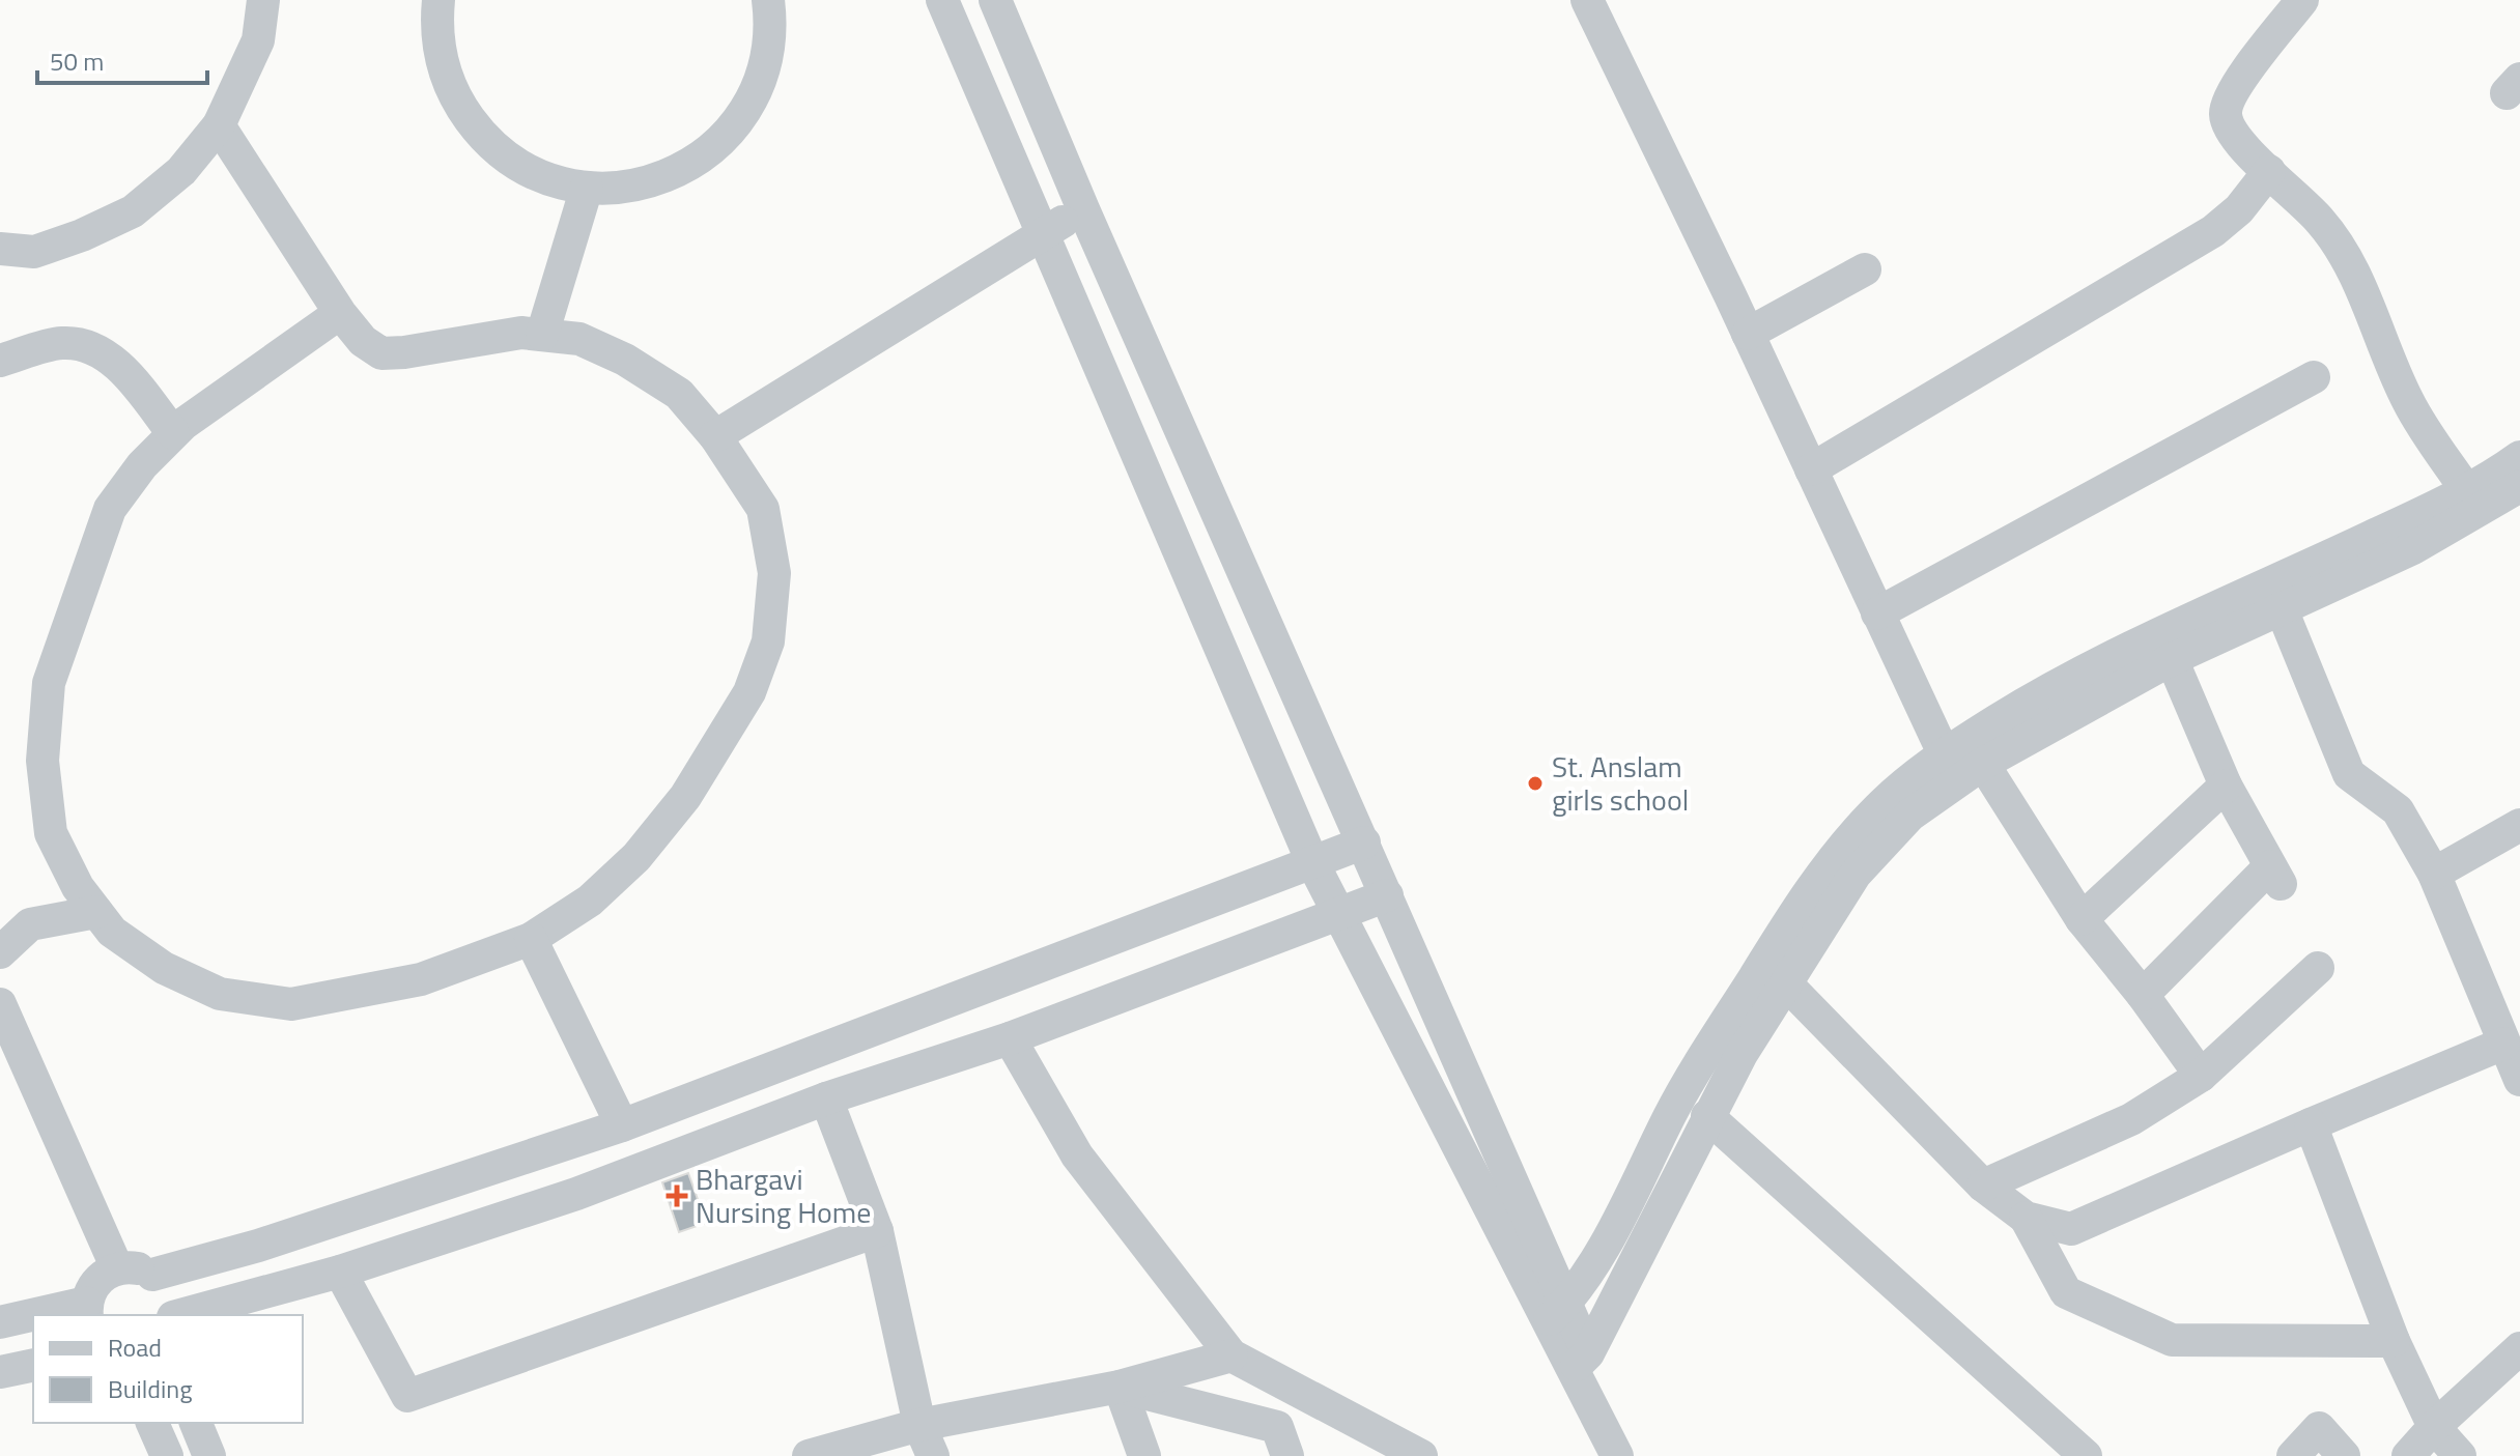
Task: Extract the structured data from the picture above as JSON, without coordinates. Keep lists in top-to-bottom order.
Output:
{
  "places": {
    "other": ["St. Anslam girls school"],
    "health": ["Bhargavi Nursing Home"]
  },
  "legend": ["Road", "Building"],
  "scale_bar": "50 m"
}
